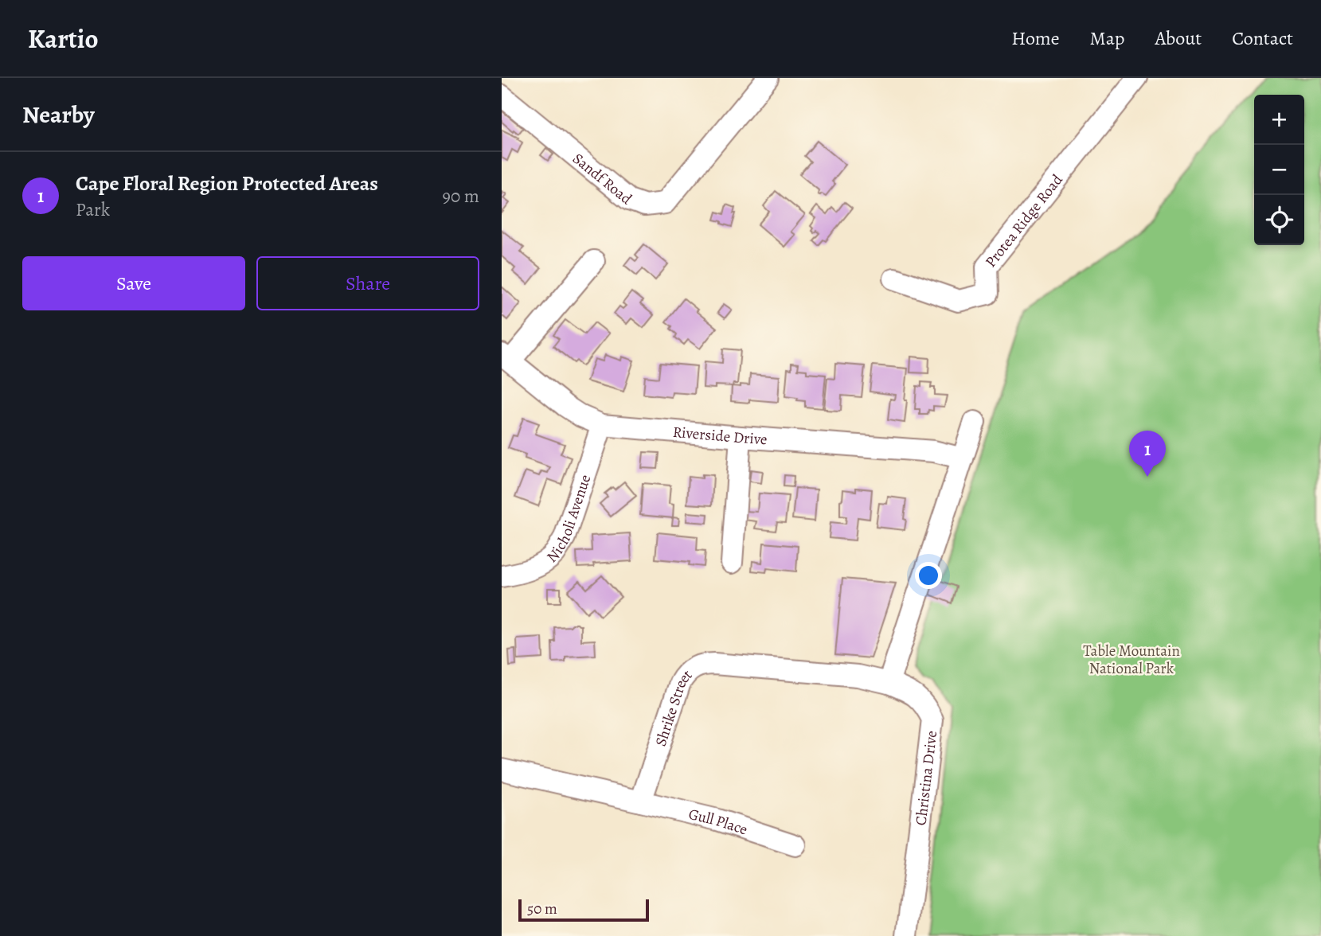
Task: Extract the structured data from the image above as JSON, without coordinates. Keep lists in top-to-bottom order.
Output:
{
  "streets": {
    "street": [
      "Sandf Road",
      "Protea Ridge Road",
      "Riverside Drive",
      "Nicholi Avenue",
      "Shrike Street",
      "Christina Drive",
      "Gull Place"
    ]
  },
  "crossings": [
    ["Riverside Drive", "Nicholi Avenue"],
    ["Shrike Street", "Christina Drive"],
    ["Shrike Street", "Gull Place"]
  ],
  "parks": ["Table Mountain National Park"],
  "scale_bar": "50 m",
  "page": {
    "header": "Kartio",
    "nav": [
      "Home",
      "Map",
      "About",
      "Contact"
    ],
    "heading": "Nearby",
    "map_buttons": ["+", "−"],
    "list": [
      {
        "mark": "1",
        "name": "Cape Floral Region Protected Areas",
        "note": "Park",
        "value": "90 m"
      }
    ],
    "buttons": ["Save", "Share"],
    "pins": "1",
    "scale": "50 m"
  }
}
